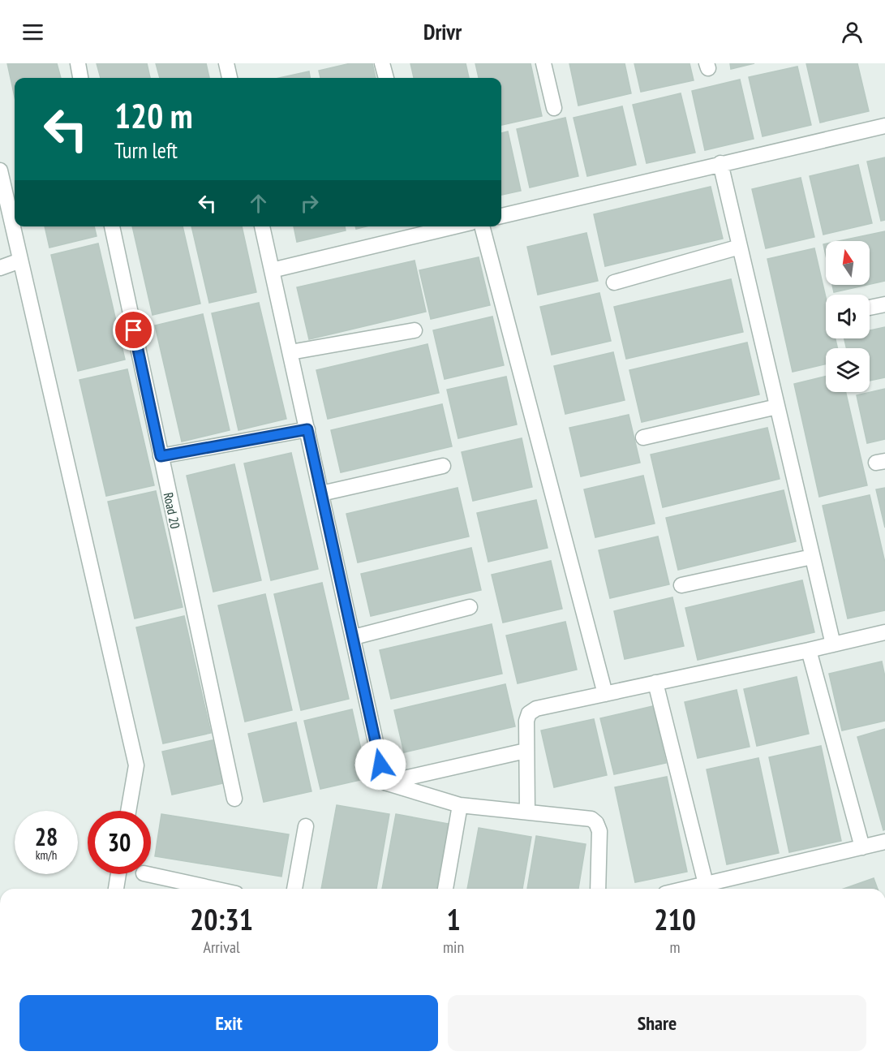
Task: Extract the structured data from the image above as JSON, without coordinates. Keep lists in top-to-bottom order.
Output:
{
  "streets": {
    "street": ["Road 20"]
  },
  "north": "top",
  "page": {
    "header": "Drivr",
    "turn": ["120 m", "Turn left"],
    "speed": "28 km/h",
    "limit": "30",
    "eta": [
      "20:31",
      "Arrival",
      "1",
      "min",
      "210",
      "m"
    ],
    "buttons": ["Exit", "Share"]
  }
}
